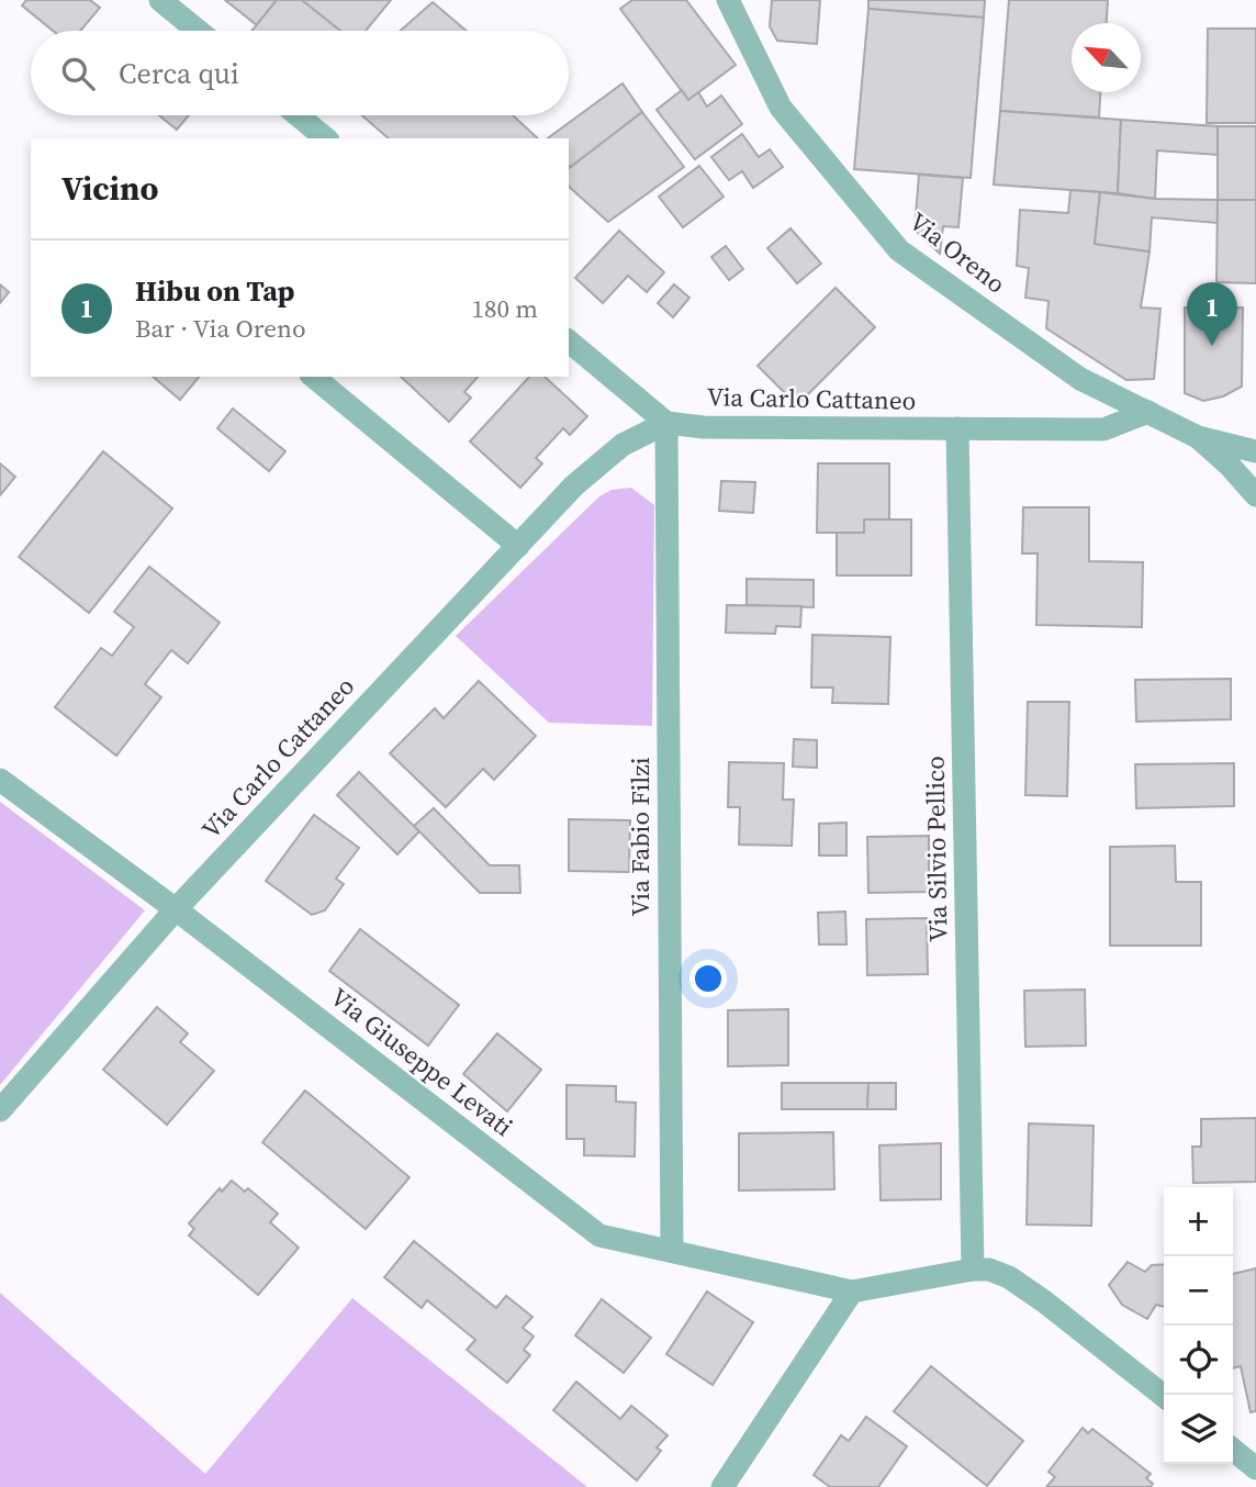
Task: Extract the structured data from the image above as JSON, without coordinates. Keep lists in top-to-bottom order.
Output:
{
  "streets": {
    "street": [
      "Via Oreno",
      "Via Carlo Cattaneo",
      "Via Fabio Filzi",
      "Via Silvio Pellico",
      "Via Giuseppe Levati"
    ]
  },
  "crossings": [
    ["Via Oreno", "Via Carlo Cattaneo"],
    ["Via Carlo Cattaneo", "Via Fabio Filzi"],
    ["Via Carlo Cattaneo", "Via Silvio Pellico"],
    ["Via Carlo Cattaneo", "Via Giuseppe Levati"],
    ["Via Fabio Filzi", "Via Giuseppe Levati"]
  ],
  "north": "top left",
  "page": {
    "search": "Cerca qui",
    "heading": "Vicino",
    "list": [
      {
        "mark": "1",
        "name": "Hibu on Tap",
        "note": "Bar · Via Oreno",
        "value": "180 m"
      }
    ],
    "pins": "1",
    "map_buttons": ["+", "−"]
  }
}
